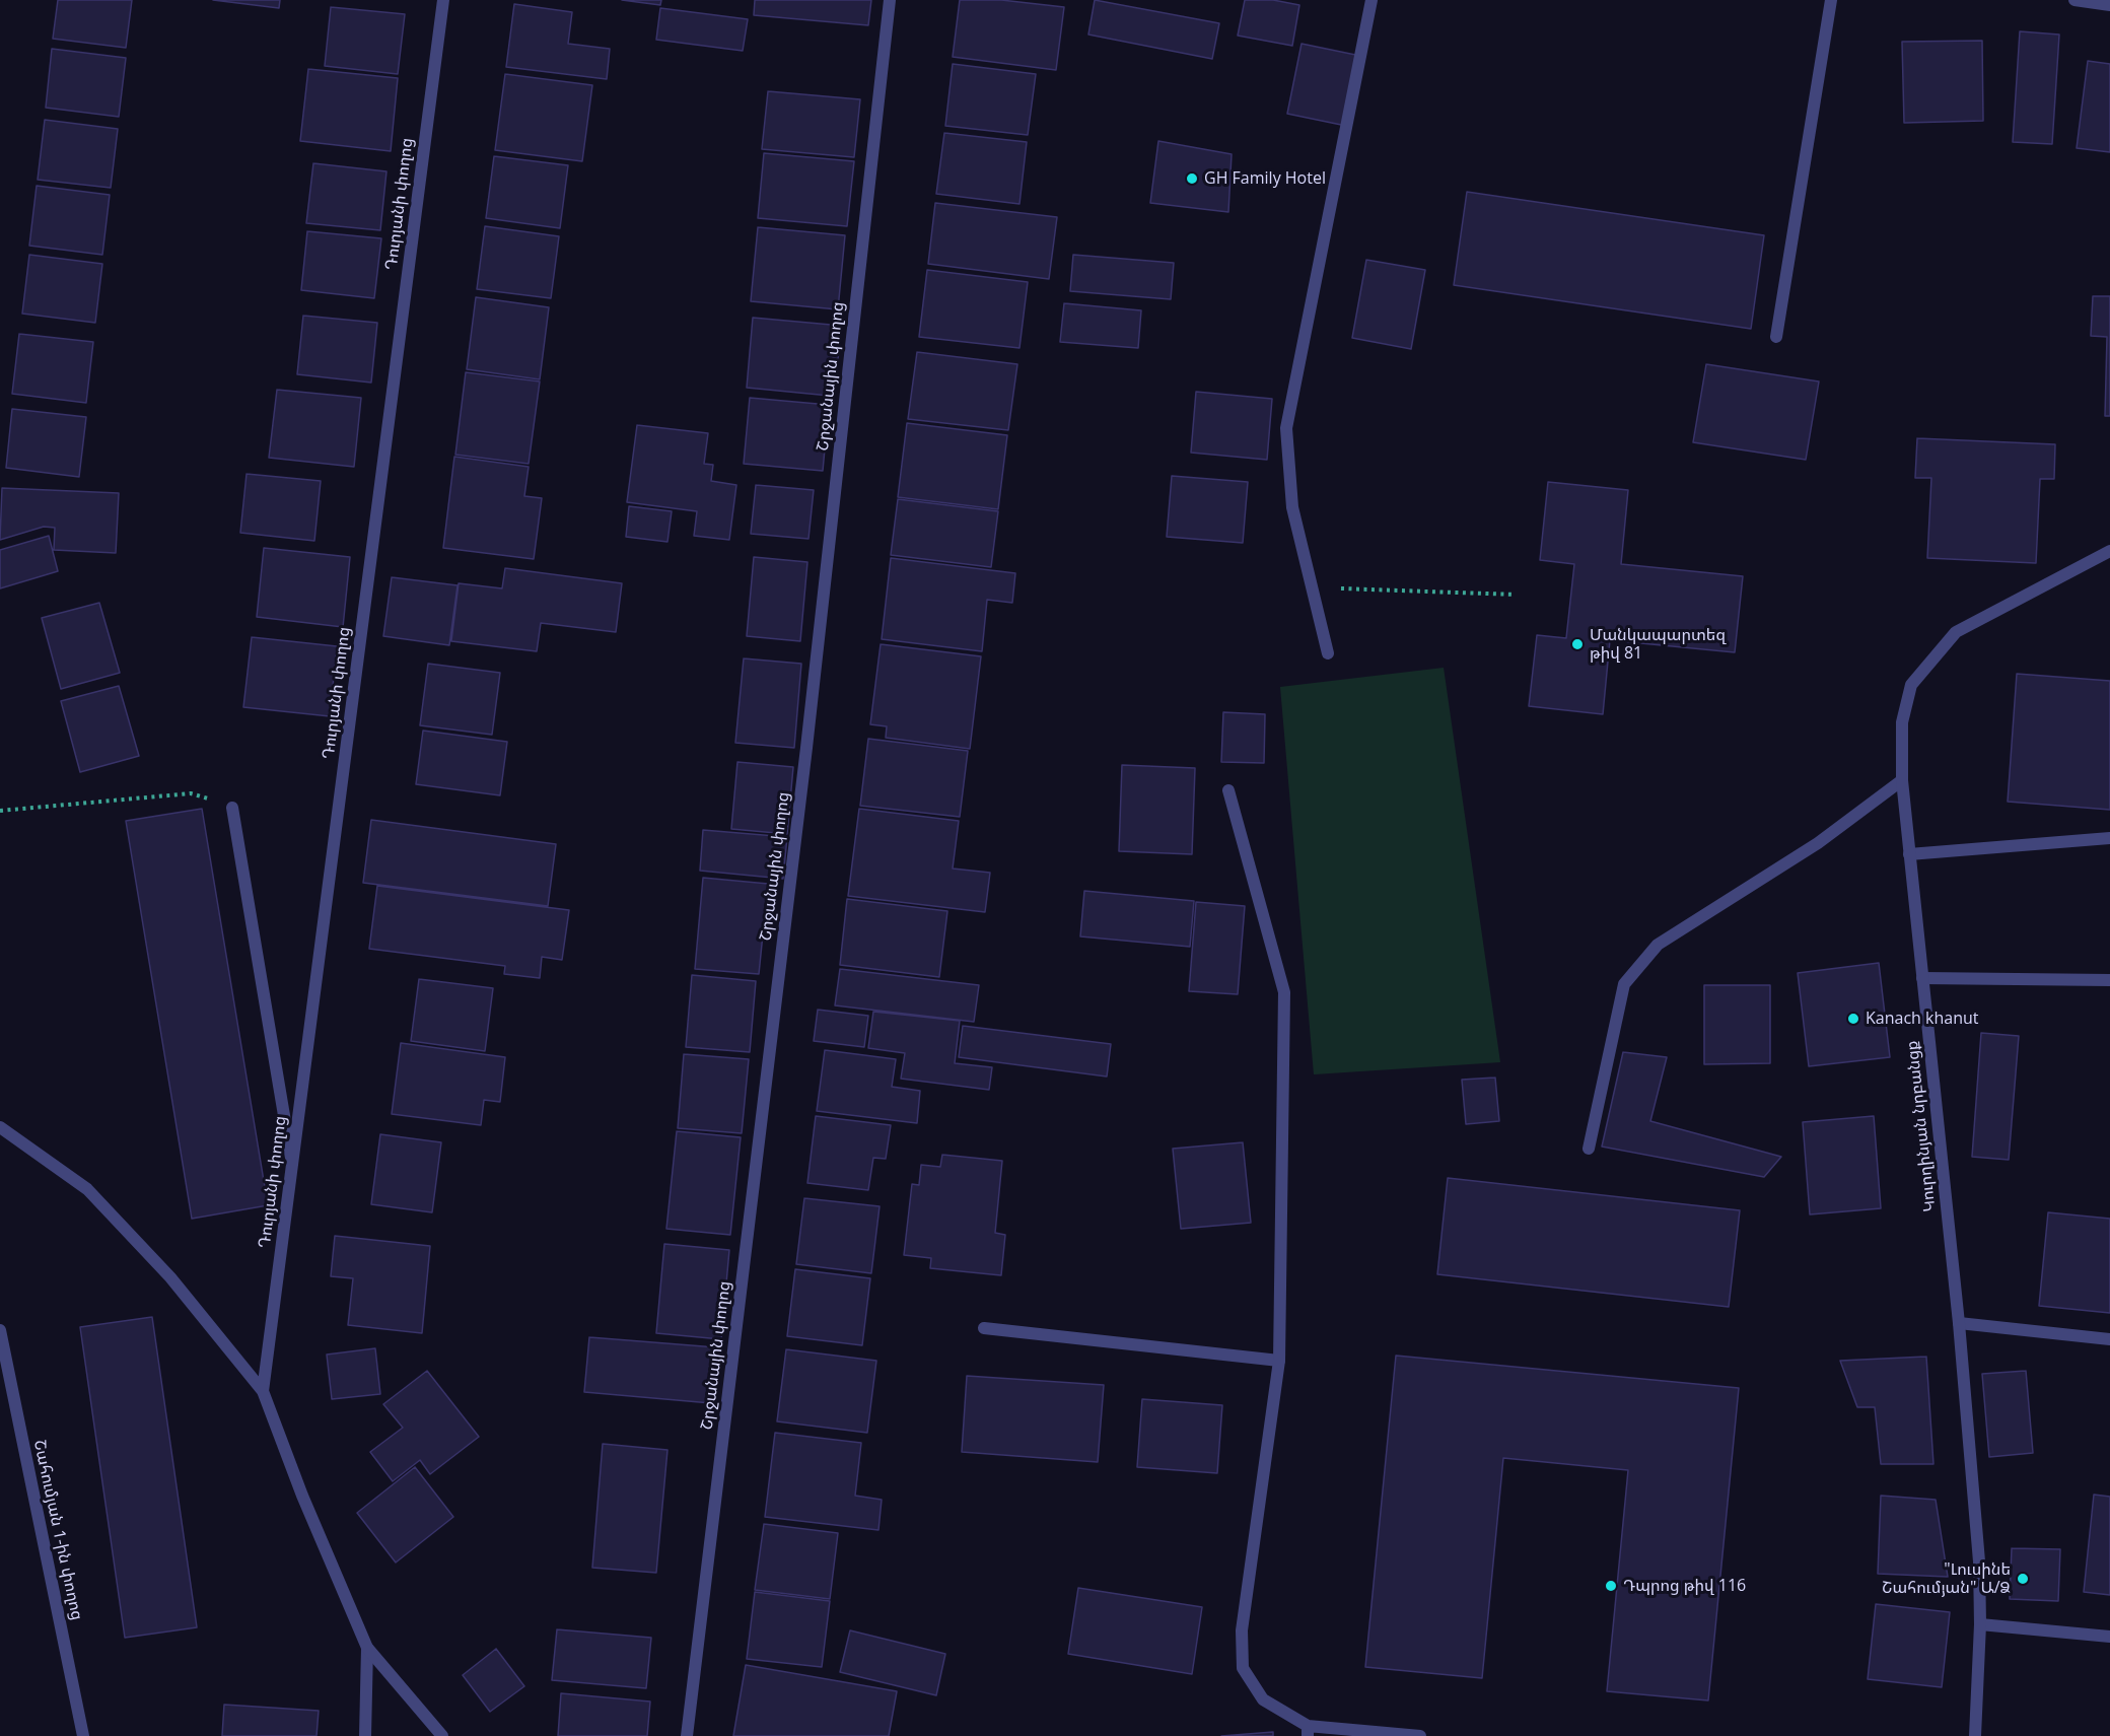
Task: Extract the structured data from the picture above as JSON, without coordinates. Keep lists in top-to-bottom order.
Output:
{
  "streets": {
    "street": [
      "Դուրյանի փողոց",
      "Շրջանային փողոց",
      "Կուրղինյան նրբանցք",
      "Շահումյան 1-ին փողոց"
    ]
  },
  "places": [
    "GH Family Hotel",
    "Մանկապարտեզ թիվ 81",
    "Kanach khanut",
    "\"Լուսինե Շահումյան\" Ա/Ձ",
    "Դպրոց թիվ 116"
  ]
}
